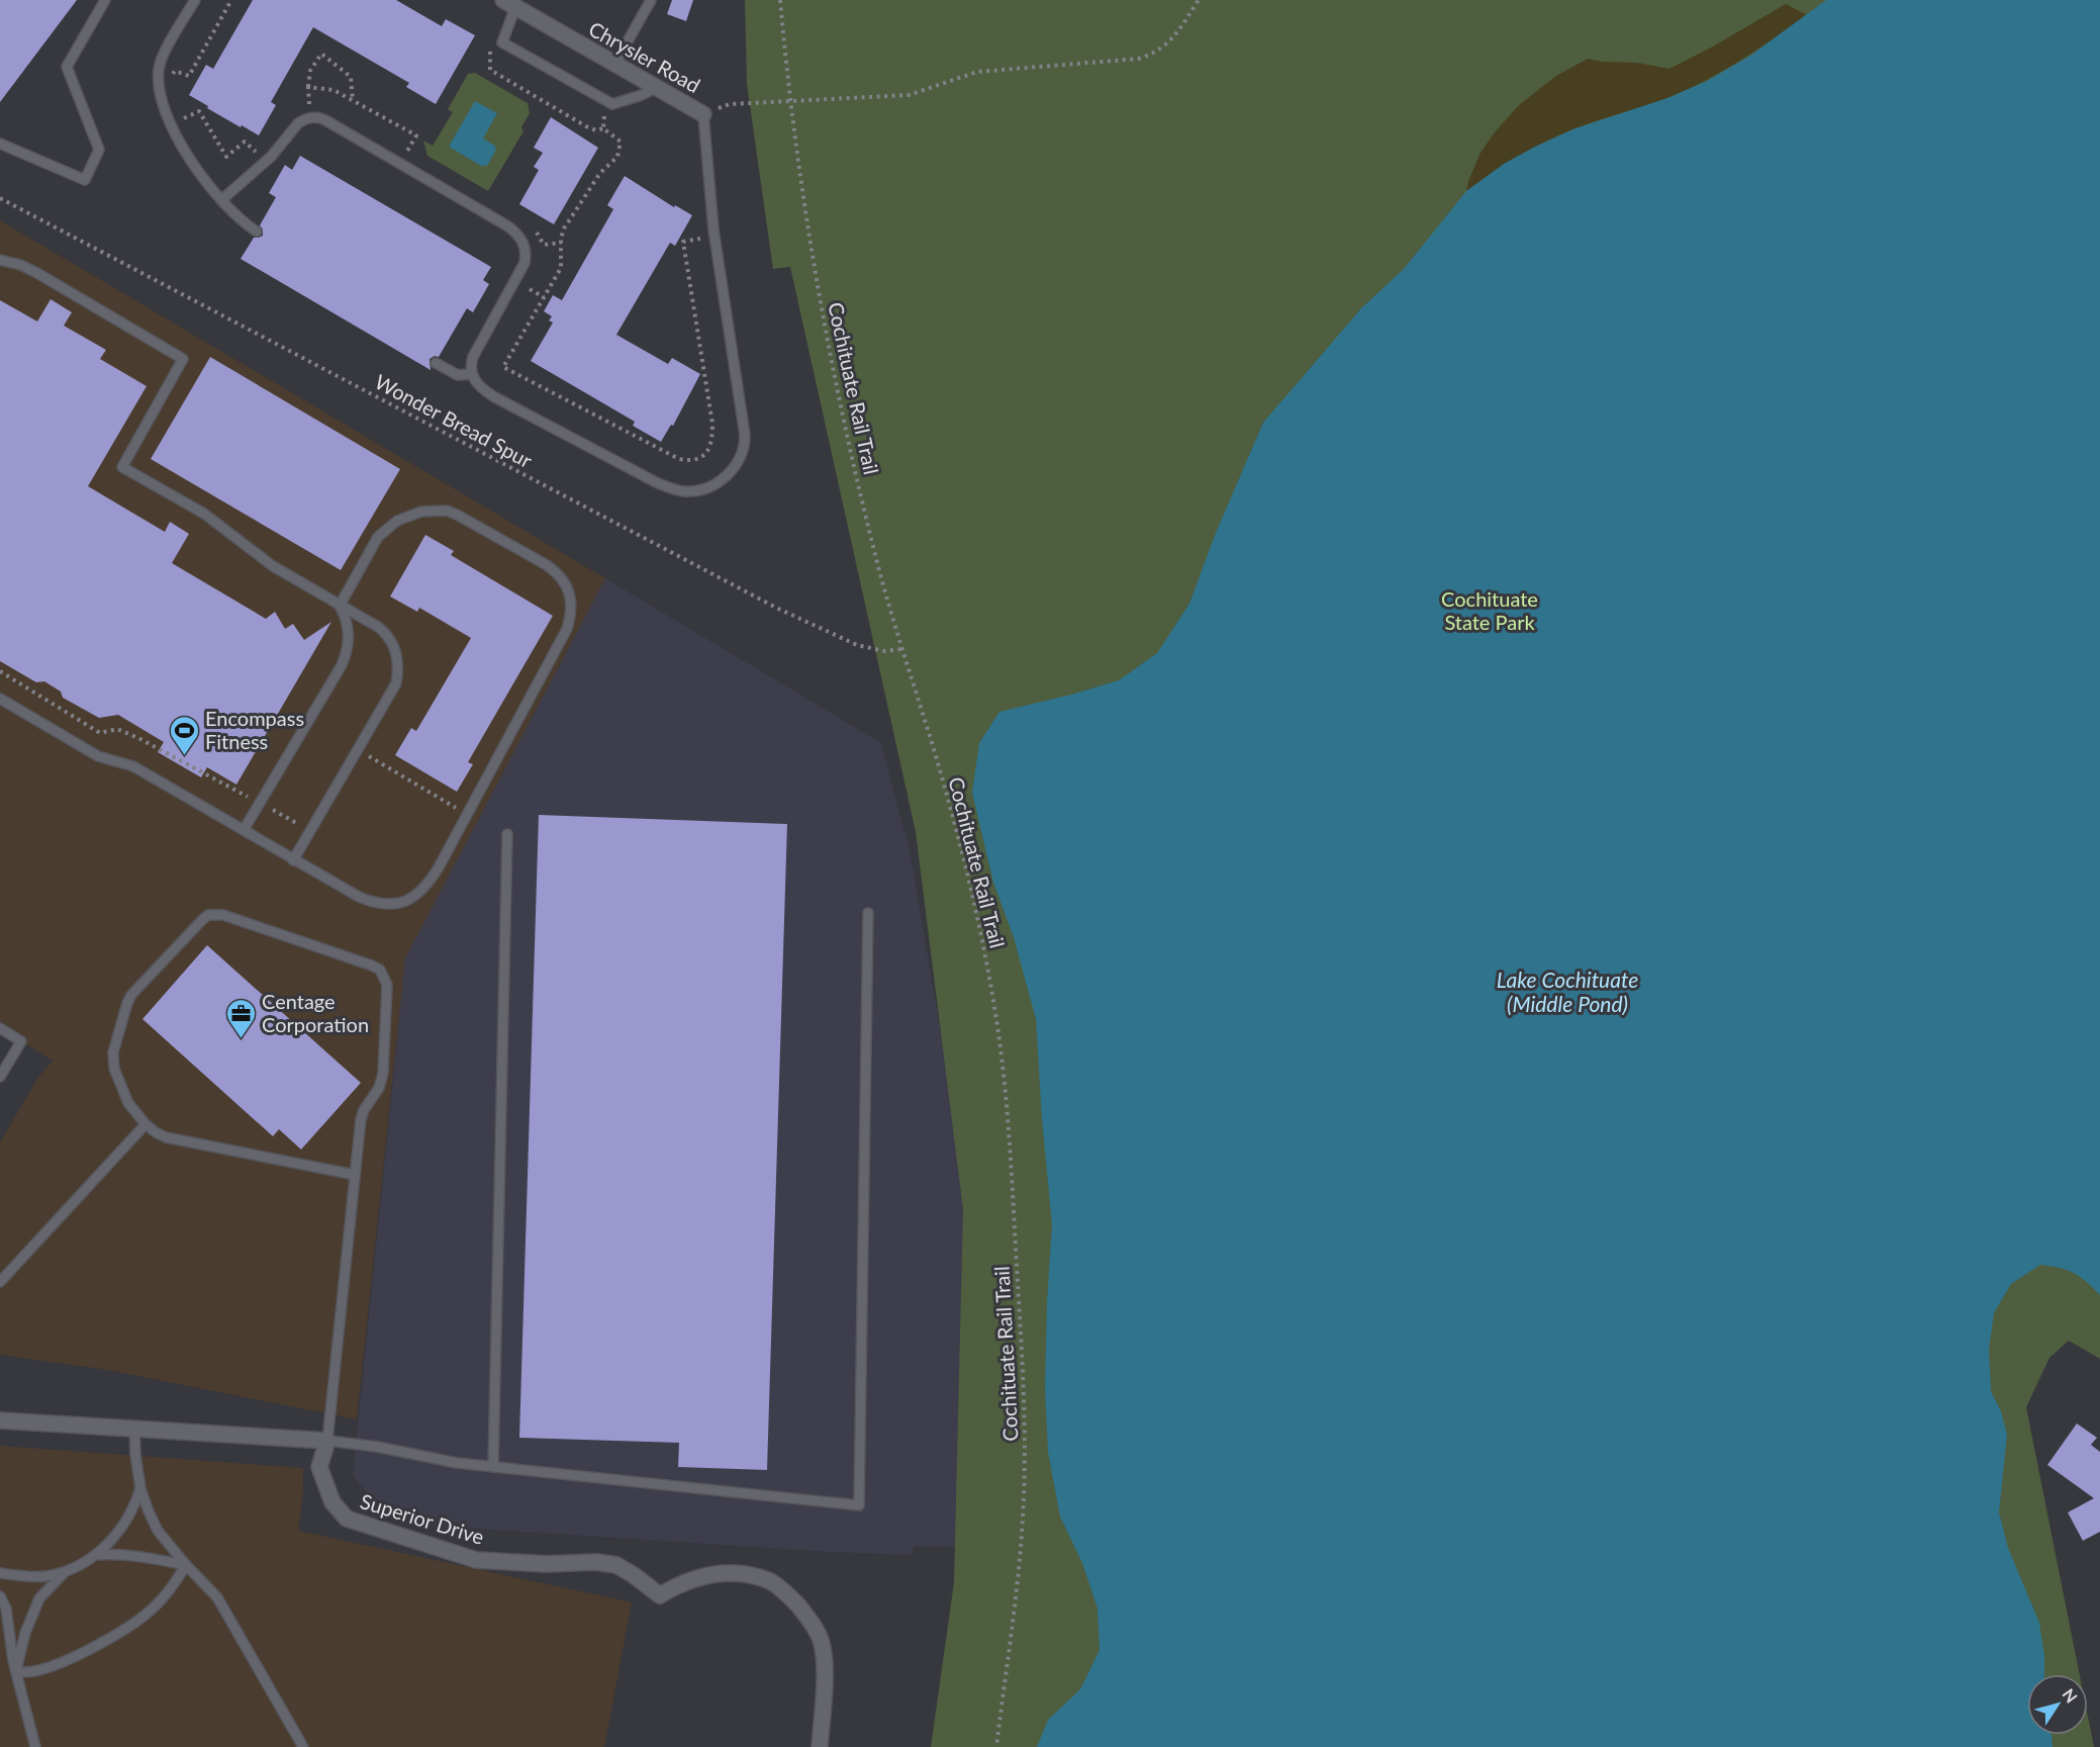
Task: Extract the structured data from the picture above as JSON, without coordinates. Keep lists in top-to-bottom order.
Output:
{
  "streets": {
    "street": ["Chrysler Road", "Superior Drive"],
    "path": ["Cochituate Rail Trail", "Wonder Bread Spur"]
  },
  "crossings": [
    ["Cochituate Rail Trail", "Wonder Bread Spur"]
  ],
  "water": ["Lake Cochituate (Middle Pond)"],
  "parks": ["Cochituate State Park"],
  "places": {
    "sports": ["Encompass Fitness"],
    "office": ["Centage Corporation"]
  },
  "north": "top right"
}
